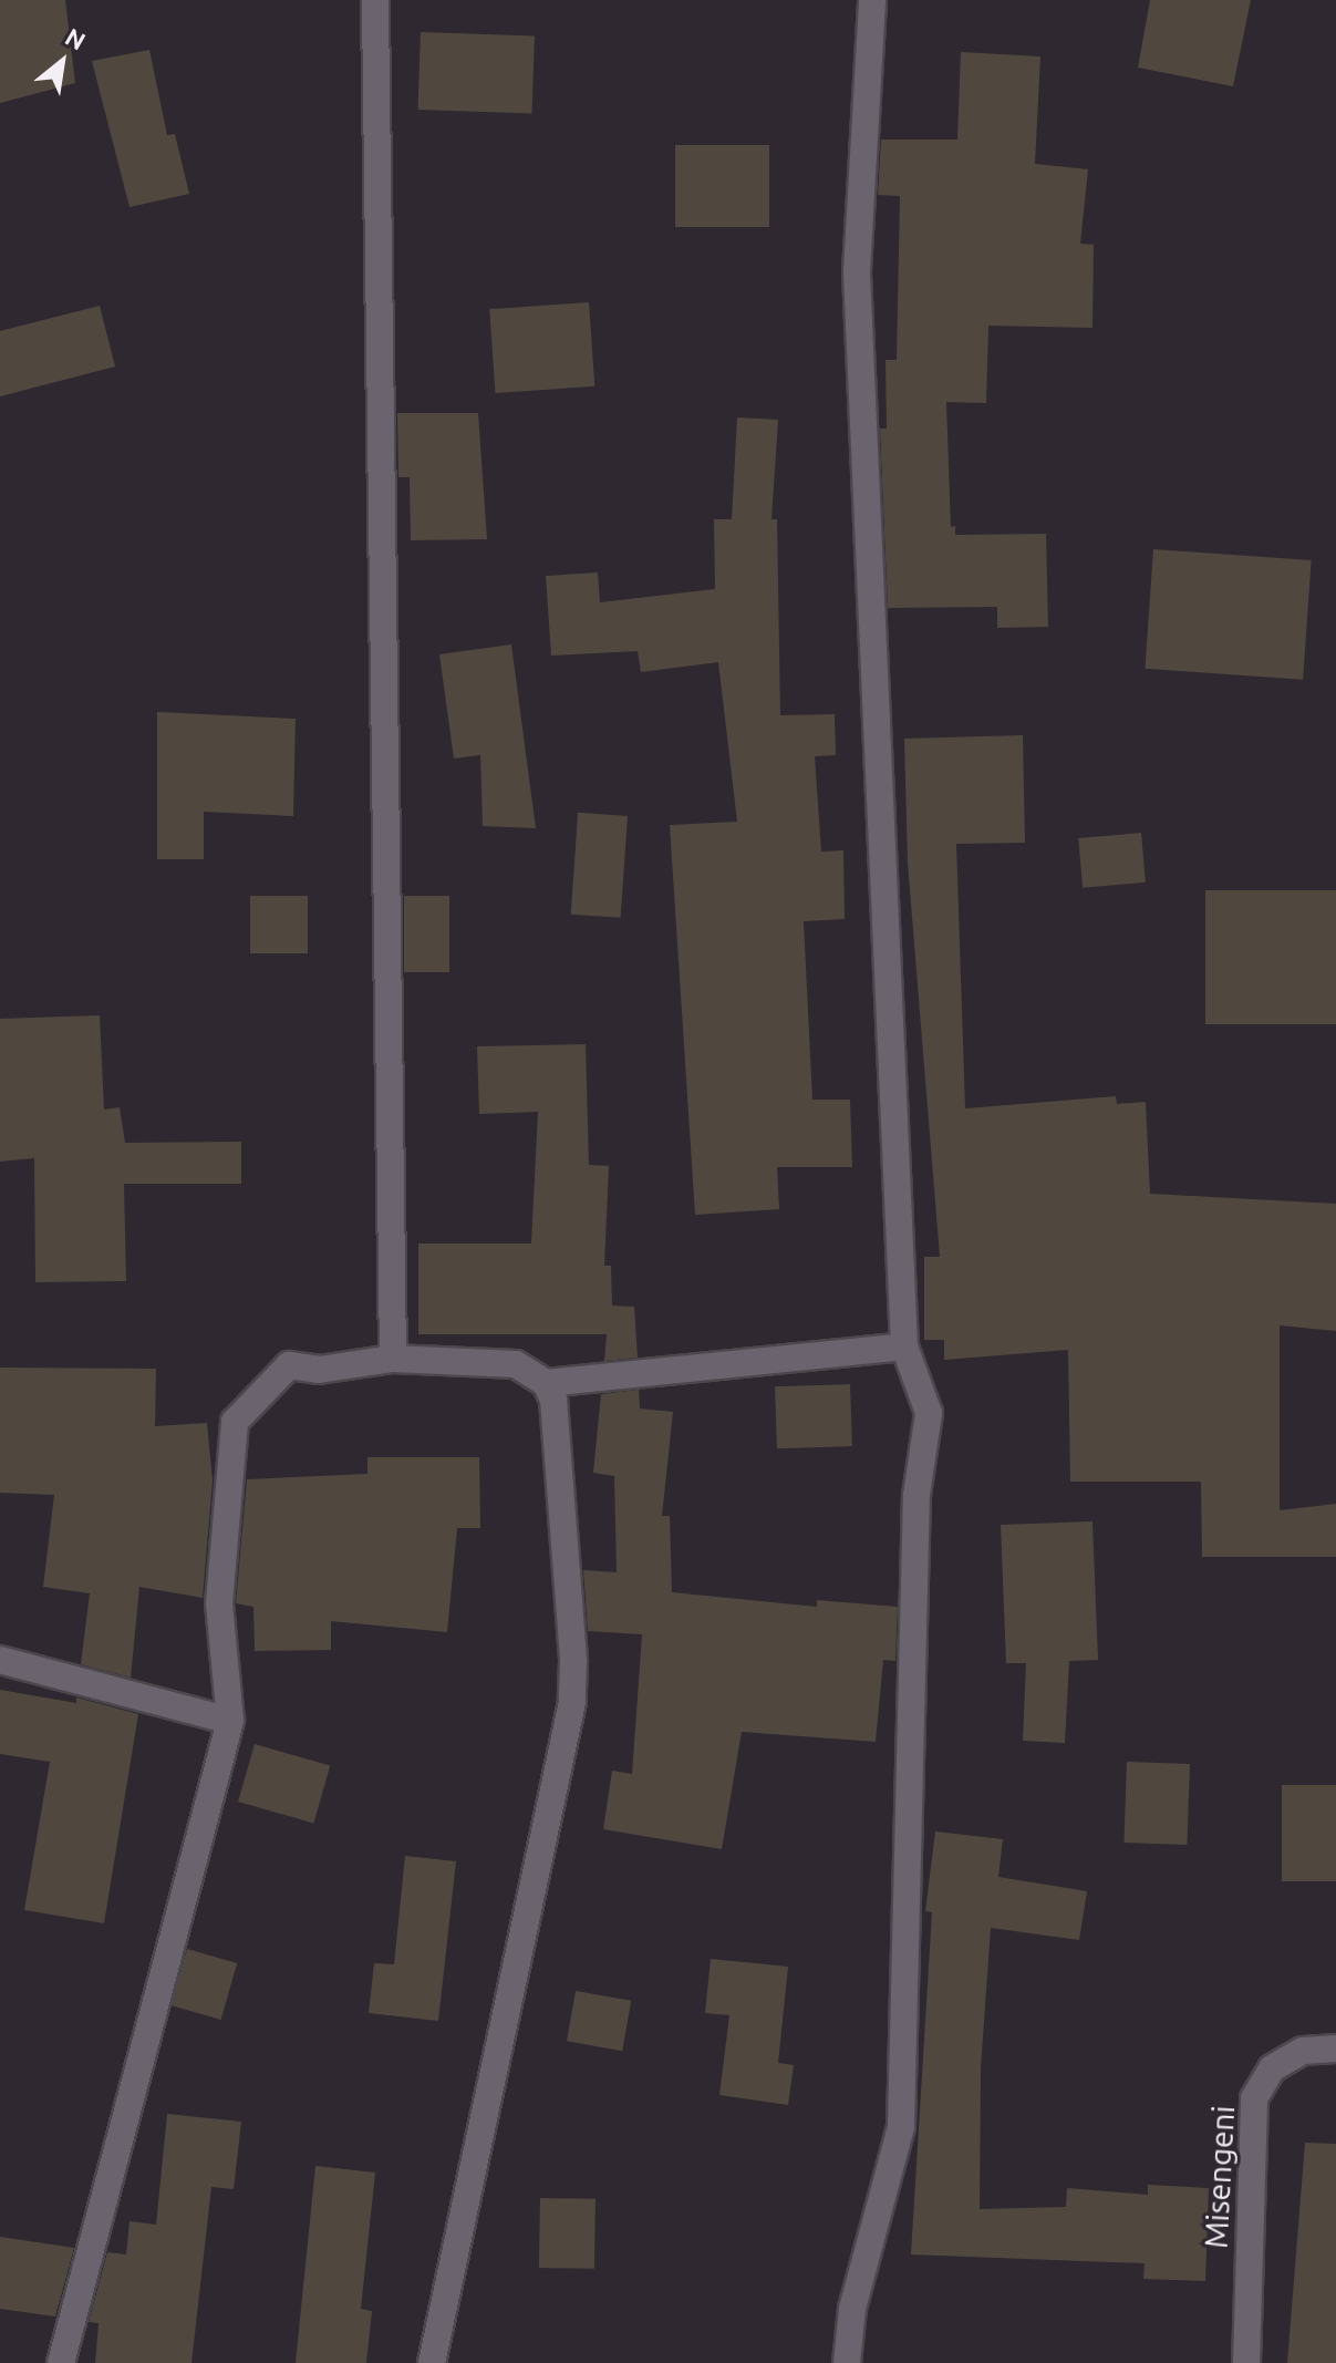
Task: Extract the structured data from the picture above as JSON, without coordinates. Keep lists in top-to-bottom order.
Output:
{
  "streets": {
    "street": ["Misengeni"]
  },
  "north": "top right"
}
